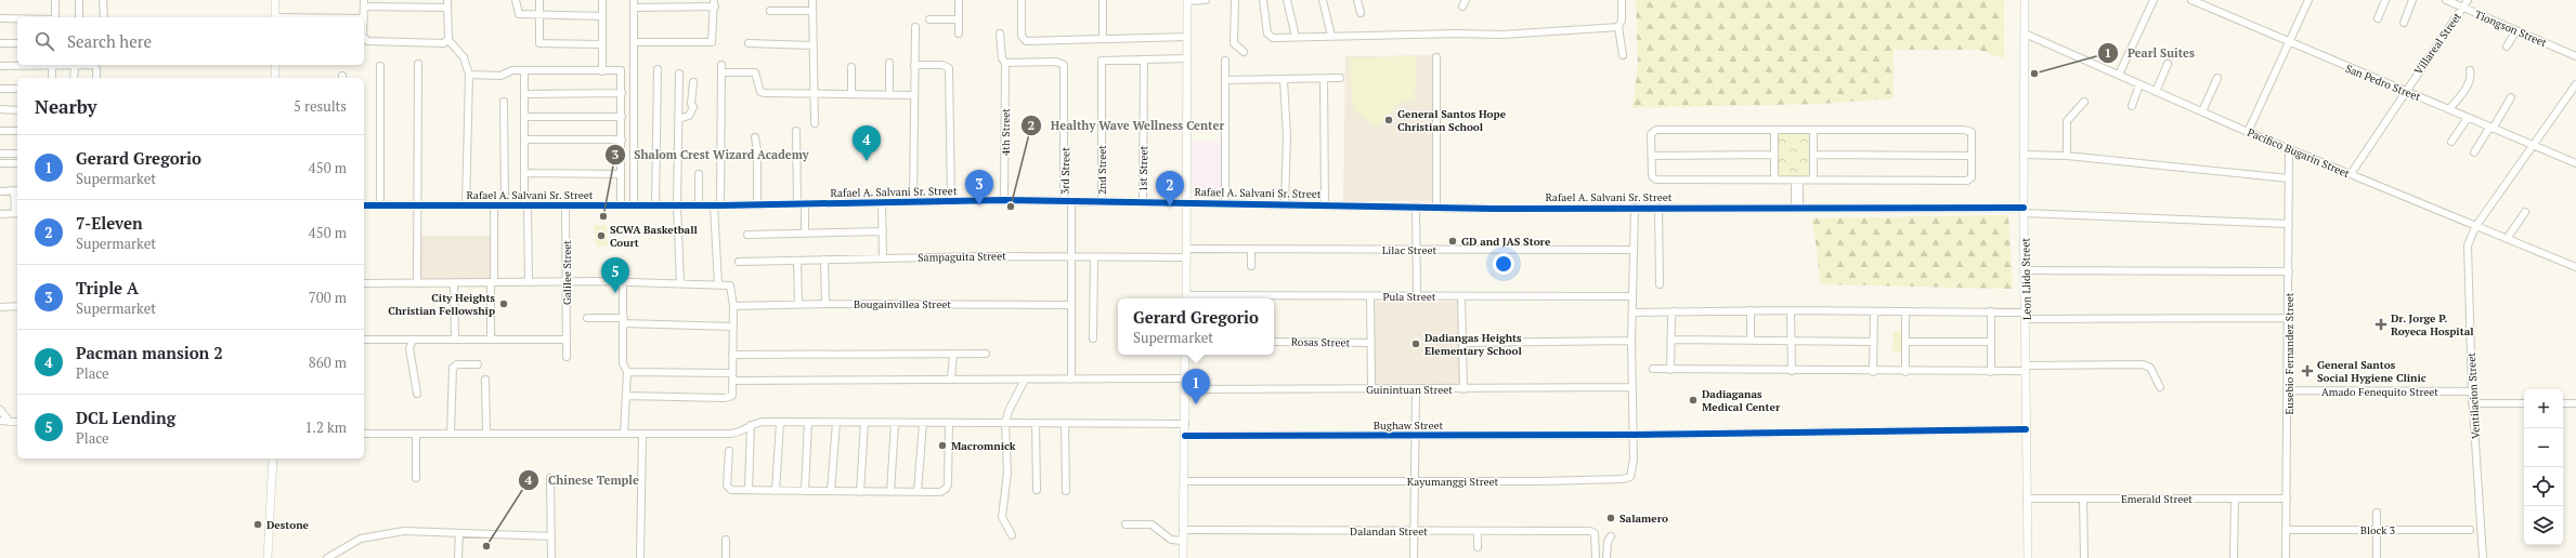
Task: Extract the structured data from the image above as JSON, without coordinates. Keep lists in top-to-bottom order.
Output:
{
  "streets": {
    "main road": ["Leon Llido Street"],
    "street": [
      "Tiongson Street",
      "Villareal Street",
      "San Pedro Street",
      "4th Street",
      "Pacifico Bugarin Street",
      "1st Street",
      "2nd Street",
      "3rd Street",
      "Rafael A. Salvani Sr. Street",
      "Lilac Street",
      "Sampaguita Street",
      "Galilee Street",
      "Pula Street",
      "Bougainvillea Street",
      "Rosas Street",
      "Eusebio Fernandez Street",
      "Guinintuan Street",
      "Amado Fenequito Street",
      "Ventilacion Street",
      "Bughaw Street",
      "Kayumanggi Street",
      "Emerald Street",
      "Block 3",
      "Dalandan Street"
    ]
  },
  "crossings": [
    ["Tiongson Street", "Villareal Street"],
    ["Villareal Street", "San Pedro Street"],
    ["Villareal Street", "Pacifico Bugarin Street"],
    ["San Pedro Street", "Ventilacion Street"],
    ["4th Street", "3rd Street"],
    ["4th Street", "Rafael A. Salvani Sr. Street"],
    ["Pacifico Bugarin Street", "Leon Llido Street"],
    ["Pacifico Bugarin Street", "Eusebio Fernandez Street"],
    ["Pacifico Bugarin Street", "Ventilacion Street"],
    ["1st Street", "2nd Street"],
    ["1st Street", "Rafael A. Salvani Sr. Street"],
    ["2nd Street", "Rafael A. Salvani Sr. Street"],
    ["3rd Street", "Rafael A. Salvani Sr. Street"],
    ["Rafael A. Salvani Sr. Street", "Galilee Street"],
    ["Rafael A. Salvani Sr. Street", "Leon Llido Street"],
    ["Rafael A. Salvani Sr. Street", "Eusebio Fernandez Street"],
    ["Rafael A. Salvani Sr. Street", "Kayumanggi Street"],
    ["Lilac Street", "Kayumanggi Street"],
    ["Leon Llido Street", "Bughaw Street"],
    ["Leon Llido Street", "Emerald Street"],
    ["Pula Street", "Kayumanggi Street"],
    ["Eusebio Fernandez Street", "Amado Fenequito Street"],
    ["Eusebio Fernandez Street", "Emerald Street"],
    ["Eusebio Fernandez Street", "Block 3"],
    ["Guinintuan Street", "Kayumanggi Street"],
    ["Amado Fenequito Street", "Ventilacion Street"],
    ["Bughaw Street", "Kayumanggi Street"]
  ],
  "places": {
    "other": [
      "Pearl Suites",
      "General Santos Hope Christian School",
      "Healthy Wave Wellness Center",
      "Shalom Crest Wizard Academy",
      "SCWA Basketball Court",
      "GD and JAS Store",
      "City Heights Christian Fellowship",
      "Dadiangas Heights Elementary School",
      "Dadiaganas Medical Center",
      "Macromnick",
      "Salamero",
      "Destone",
      "Chinese Temple"
    ],
    "health": ["Dr. Jorge P. Royeca Hospital", "General Santos Social Hygiene Clinic"]
  },
  "page": {
    "search": "Search here",
    "heading": ["Nearby", "5 results"],
    "pins": [
      "4",
      "3",
      "2",
      "5",
      "1"
    ],
    "list": [
      {
        "mark": "1",
        "name": "Gerard Gregorio",
        "note": "Supermarket",
        "value": "450 m"
      },
      {
        "mark": "2",
        "name": "7-Eleven",
        "note": "Supermarket",
        "value": "450 m"
      },
      {
        "mark": "3",
        "name": "Triple A",
        "note": "Supermarket",
        "value": "700 m"
      },
      {
        "mark": "4",
        "name": "Pacman mansion 2",
        "note": "Place",
        "value": "860 m"
      },
      {
        "mark": "5",
        "name": "DCL Lending",
        "note": "Place",
        "value": "1.2 km"
      }
    ],
    "popup": ["Gerard Gregorio", "Supermarket"],
    "map_buttons": ["+", "−"]
  }
}
